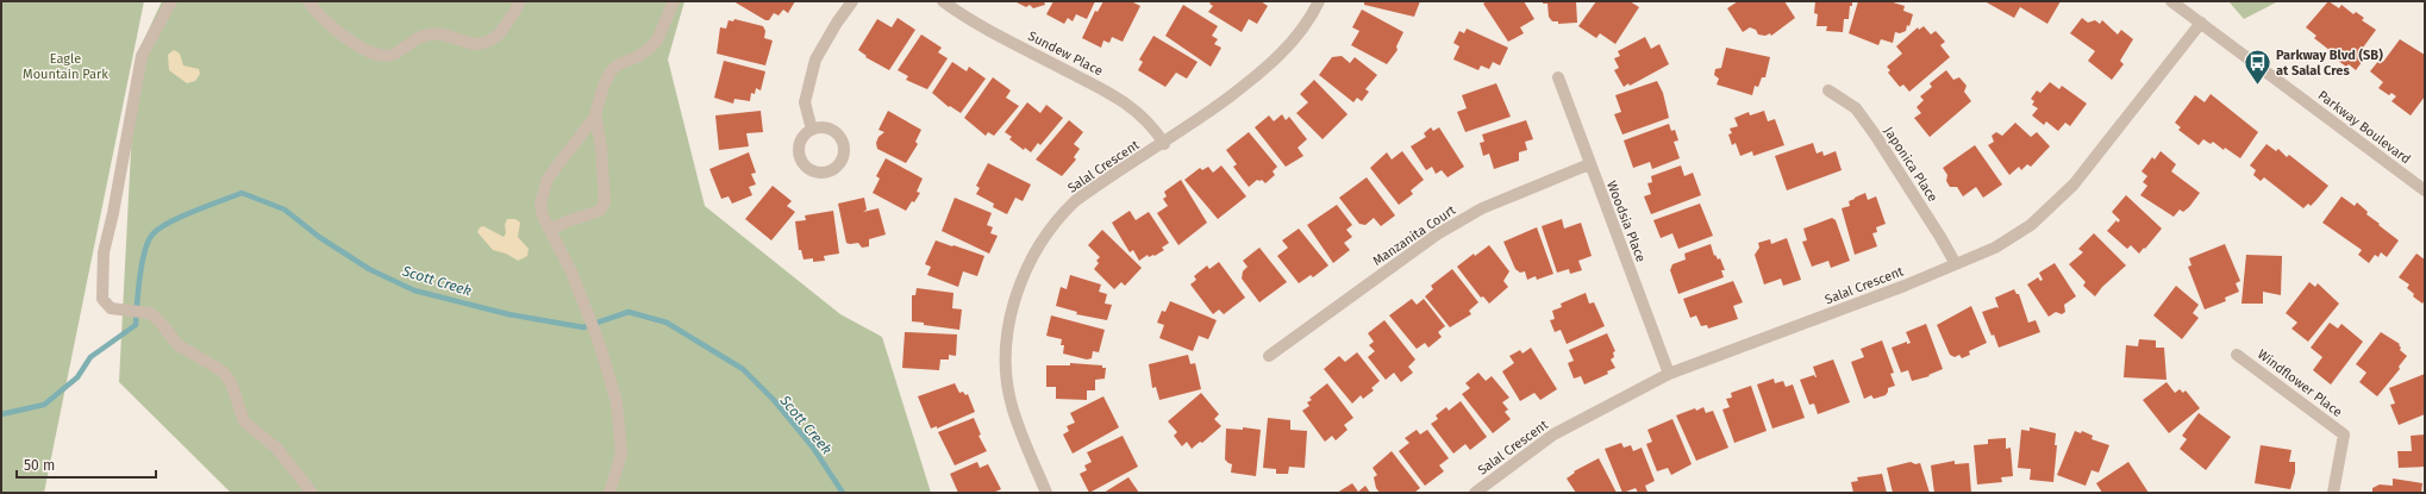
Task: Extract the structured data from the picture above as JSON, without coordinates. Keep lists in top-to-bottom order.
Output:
{
  "streets": {
    "street": [
      "Sundew Place",
      "Parkway Boulevard",
      "Japonica Place",
      "Salal Crescent",
      "Woodsia Place",
      "Manzanita Court",
      "Windflower Place"
    ]
  },
  "crossings": [
    ["Sundew Place", "Salal Crescent"],
    ["Parkway Boulevard", "Salal Crescent"],
    ["Japonica Place", "Salal Crescent"],
    ["Salal Crescent", "Woodsia Place"],
    ["Woodsia Place", "Manzanita Court"]
  ],
  "water": ["Scott Creek"],
  "parks": ["Eagle Mountain Park"],
  "places": {
    "bus stop": ["Parkway Blvd (SB) at Salal Cres"]
  },
  "scale_bar": "50 m"
}
